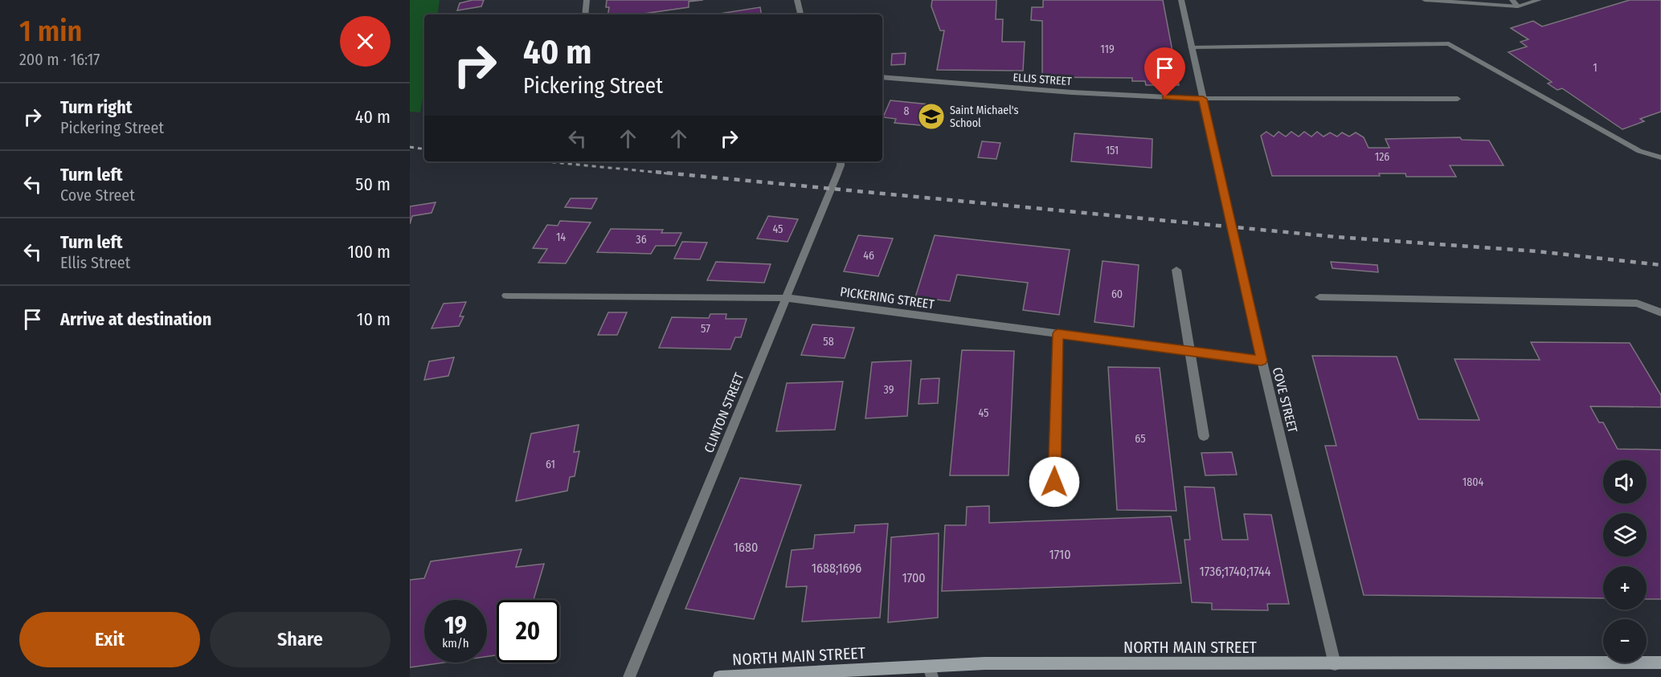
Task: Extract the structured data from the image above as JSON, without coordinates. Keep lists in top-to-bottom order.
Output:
{
  "streets": {
    "main road": ["NORTH MAIN STREET"],
    "street": [
      "ELLIS STREET",
      "PICKERING STREET",
      "COVE STREET",
      "CLINTON STREET"
    ]
  },
  "crossings": [
    ["ELLIS STREET", "COVE STREET"],
    ["PICKERING STREET", "COVE STREET"],
    ["PICKERING STREET", "CLINTON STREET"],
    ["COVE STREET", "NORTH MAIN STREET"]
  ],
  "places": {
    "school or university": ["Saint Michael's School"]
  },
  "house_numbers": [
    "119",
    "1",
    "8",
    "151",
    "126",
    "45",
    "14",
    "36",
    "46",
    "60",
    "57",
    "58",
    "39",
    "45",
    "65",
    "61",
    "1804",
    "1680",
    "1710",
    "1688;1696",
    "1736;1740;1744",
    "1700"
  ],
  "page": {
    "heading": ["1 min", "200 m · 16:17"],
    "turn": ["40 m", "Pickering Street"],
    "list": [
      {
        "name": "Turn right",
        "note": "Pickering Street",
        "value": "40 m"
      },
      {
        "name": "Turn left",
        "note": "Cove Street",
        "value": "50 m"
      },
      {
        "name": "Turn left",
        "note": "Ellis Street",
        "value": "100 m"
      },
      {
        "name": "Arrive at destination",
        "value": "10 m"
      }
    ],
    "map_buttons": ["+", "−"],
    "speed": "19 km/h",
    "limit": "20",
    "buttons": ["Exit", "Share"]
  }
}
